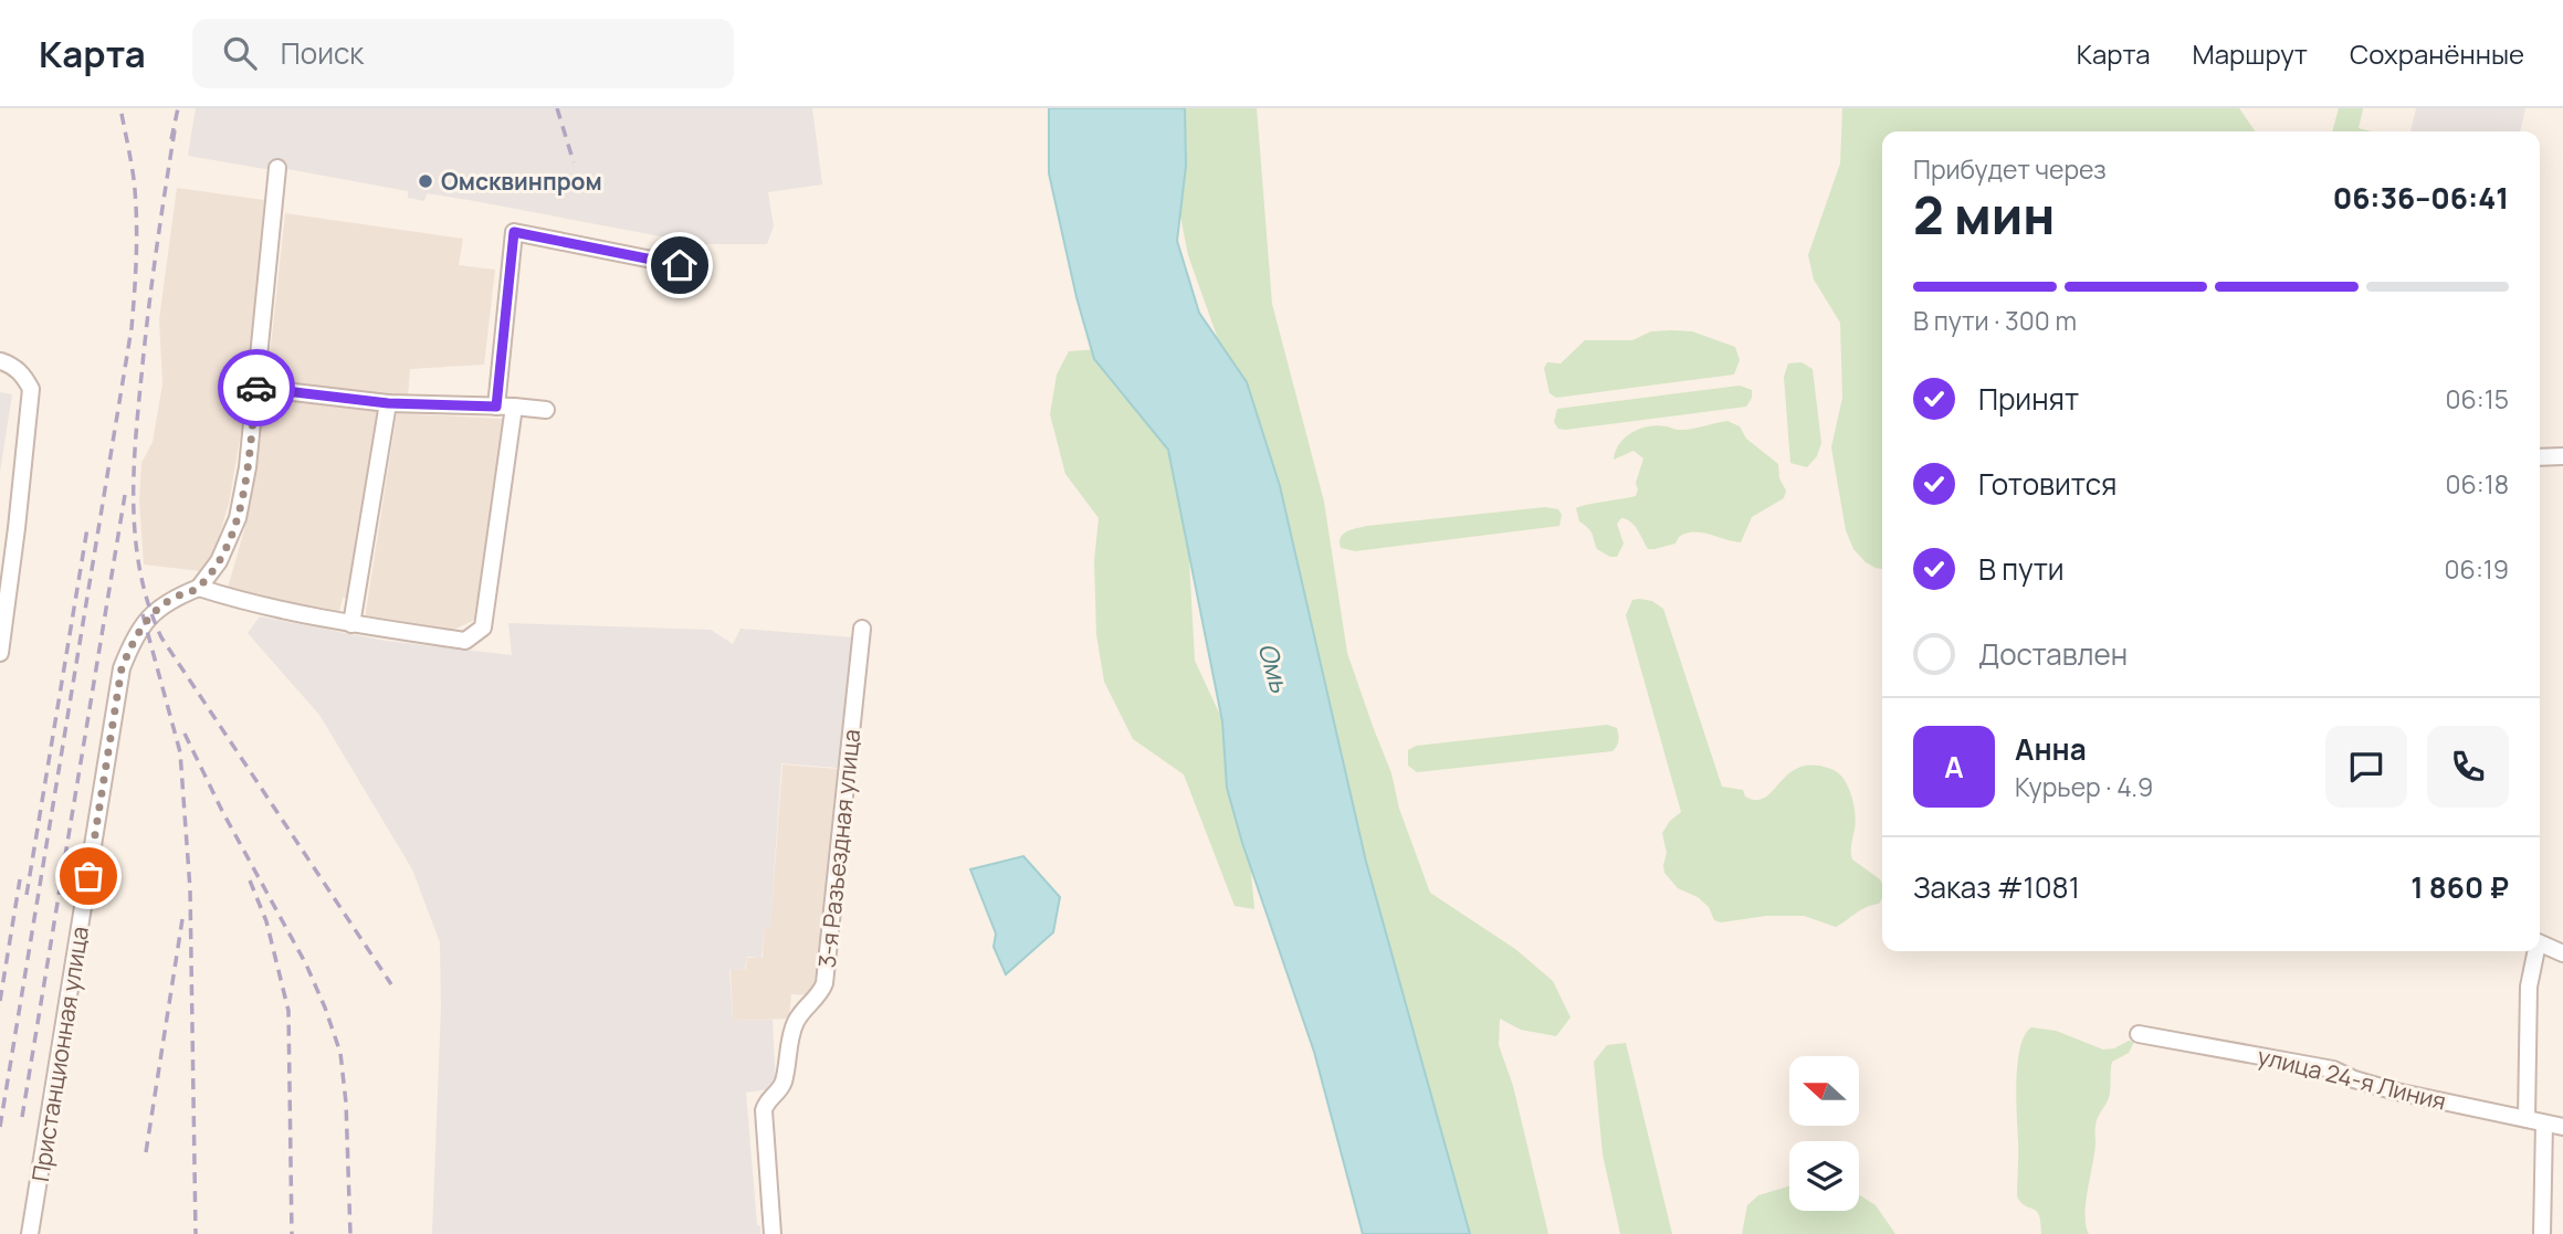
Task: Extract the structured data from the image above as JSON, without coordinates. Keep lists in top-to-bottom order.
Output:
{
  "streets": {
    "street": ["3-я Разъездная улица", "Пристанционная улица", "улица 24-я Линия"]
  },
  "water": ["Омь"],
  "places": ["Омсквинпром"],
  "north": "left",
  "page": {
    "header": "Карта",
    "search": "Поиск",
    "nav": ["Карта", "Маршрут", "Сохранённые"],
    "heading": ["2 мин", "Прибудет через", "06:36–06:41"],
    "panel": [
      "Анна",
      "Курьер · 4.9",
      "Заказ #1081",
      "1 860 ₽"
    ],
    "bar": "В пути · 300 m",
    "list": [
      ["Принят", "06:15"],
      ["Готовится", "06:18"],
      ["В пути", "06:19"],
      "Доставлен"
    ],
    "round": "А"
  }
}
